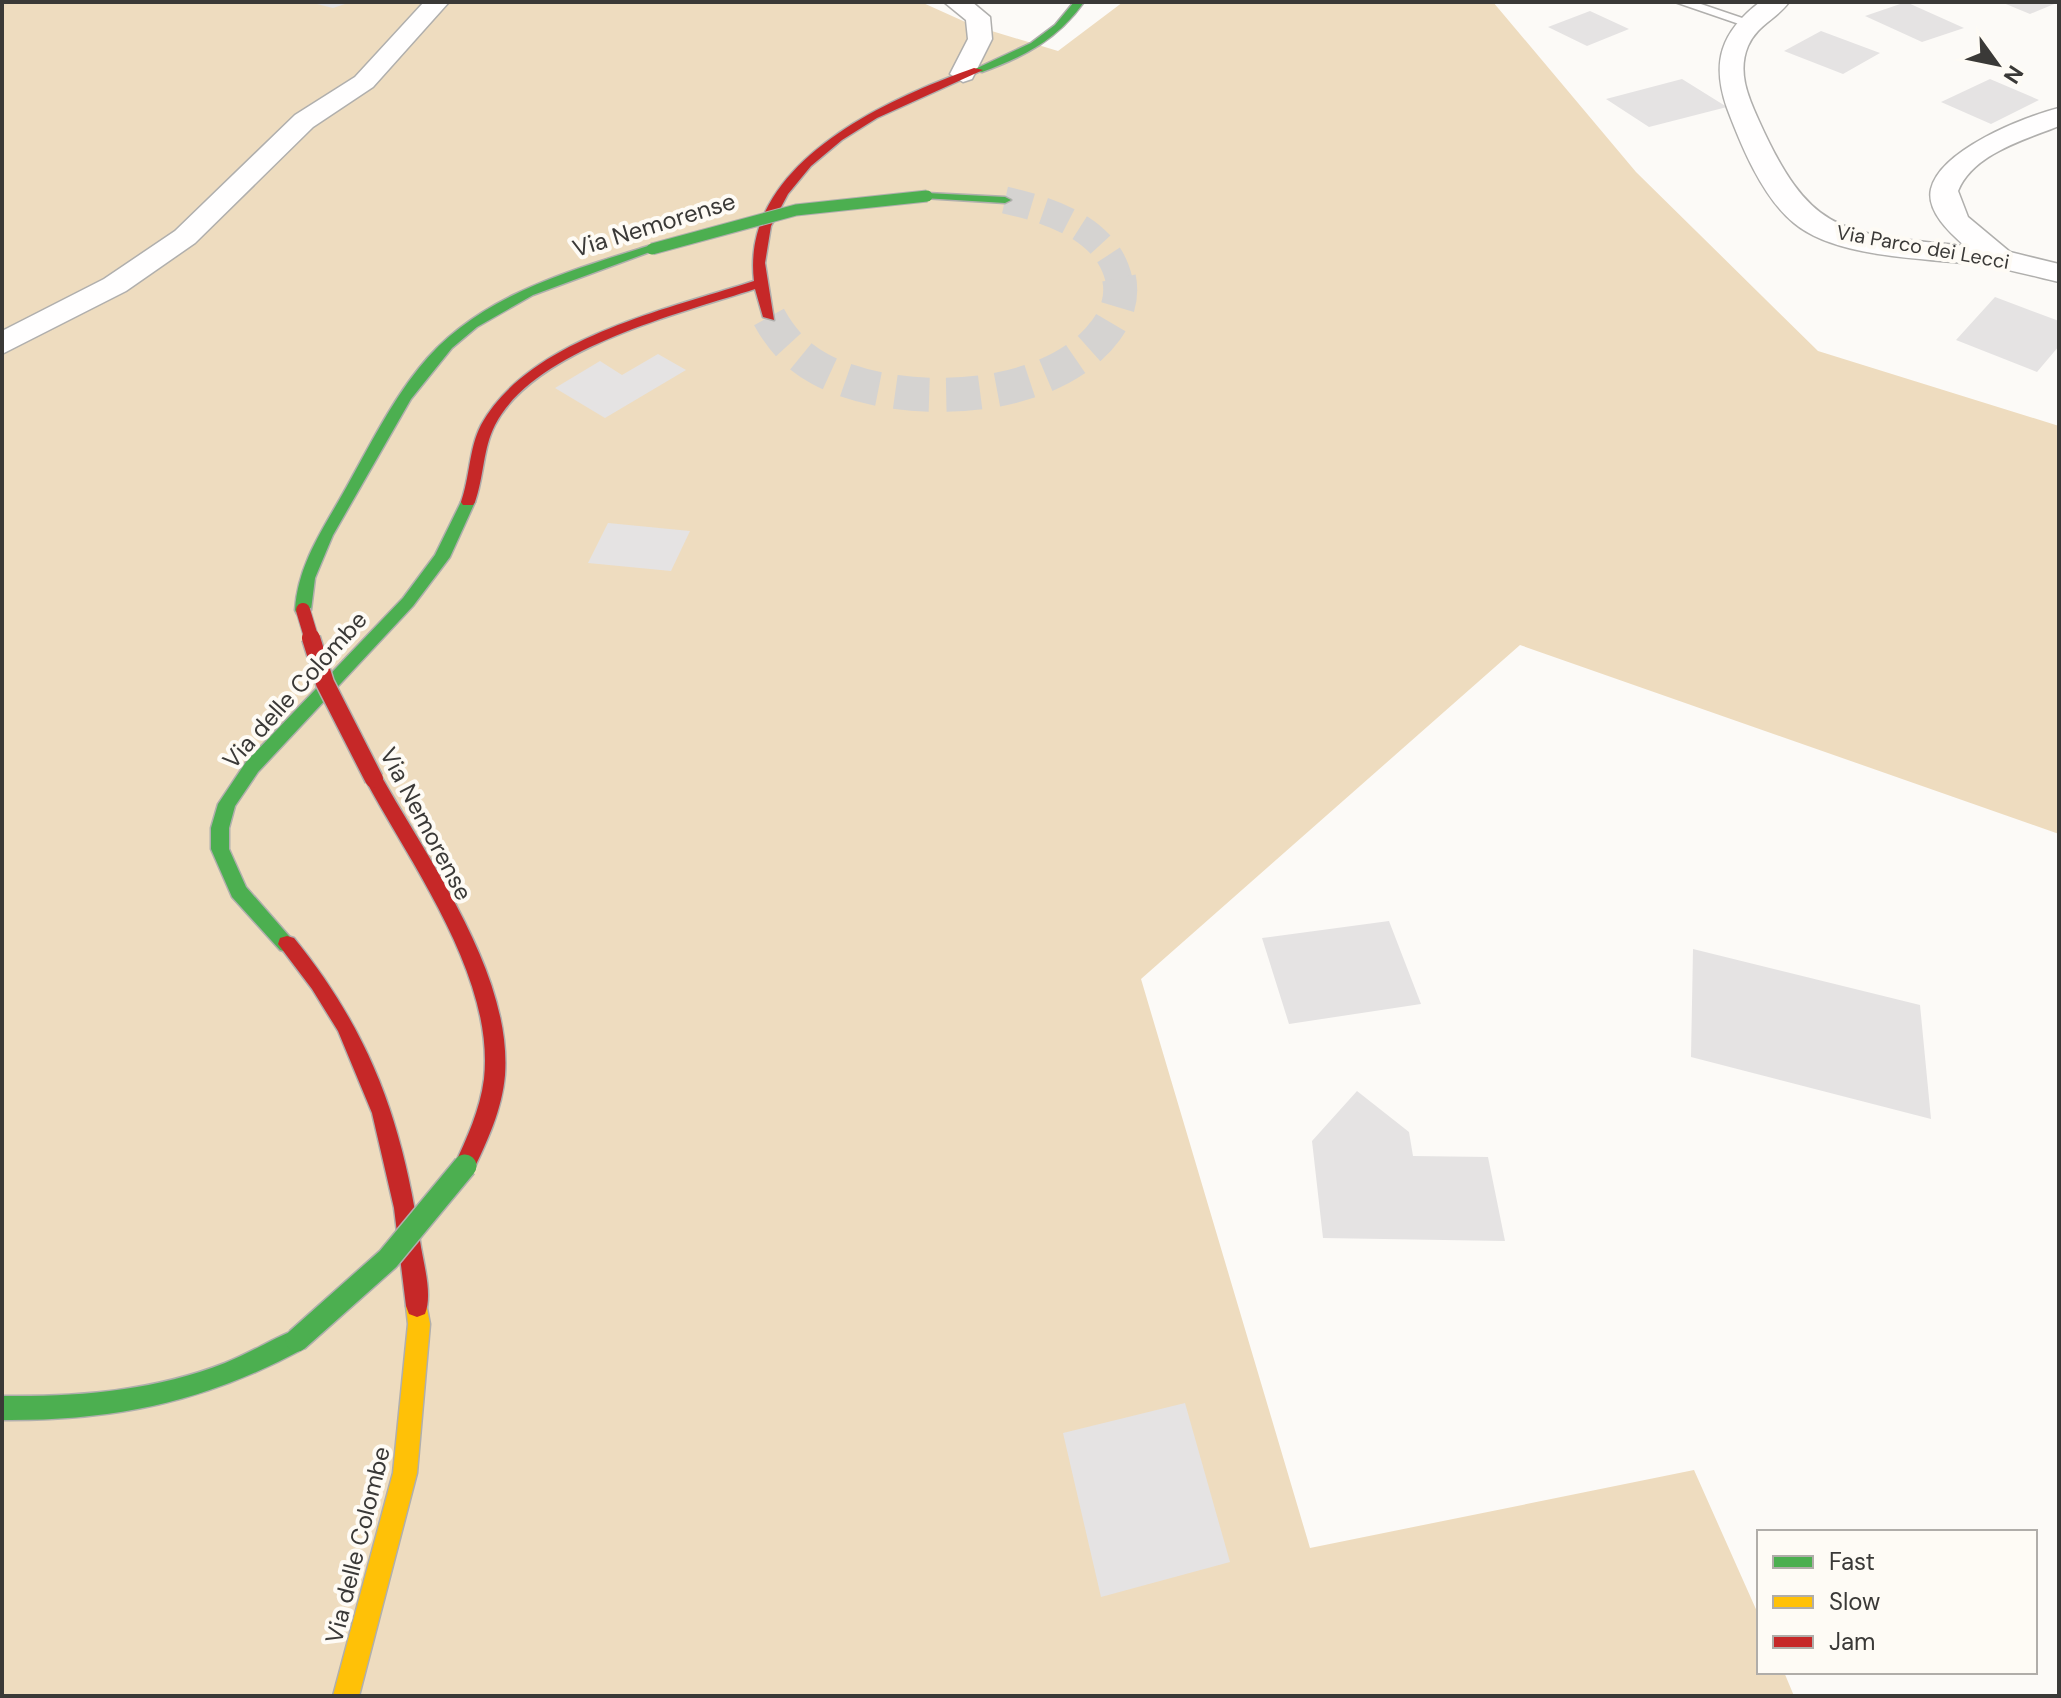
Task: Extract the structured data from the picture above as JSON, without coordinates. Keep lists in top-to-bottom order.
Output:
{
  "streets": {
    "main road": ["Via Nemorense", "Via delle Colombe"],
    "street": ["Via Parco dei Lecci"]
  },
  "crossings": [
    ["Via Nemorense", "Via delle Colombe"]
  ],
  "legend": ["Fast", "Slow", "Jam"],
  "north": "bottom right"
}
